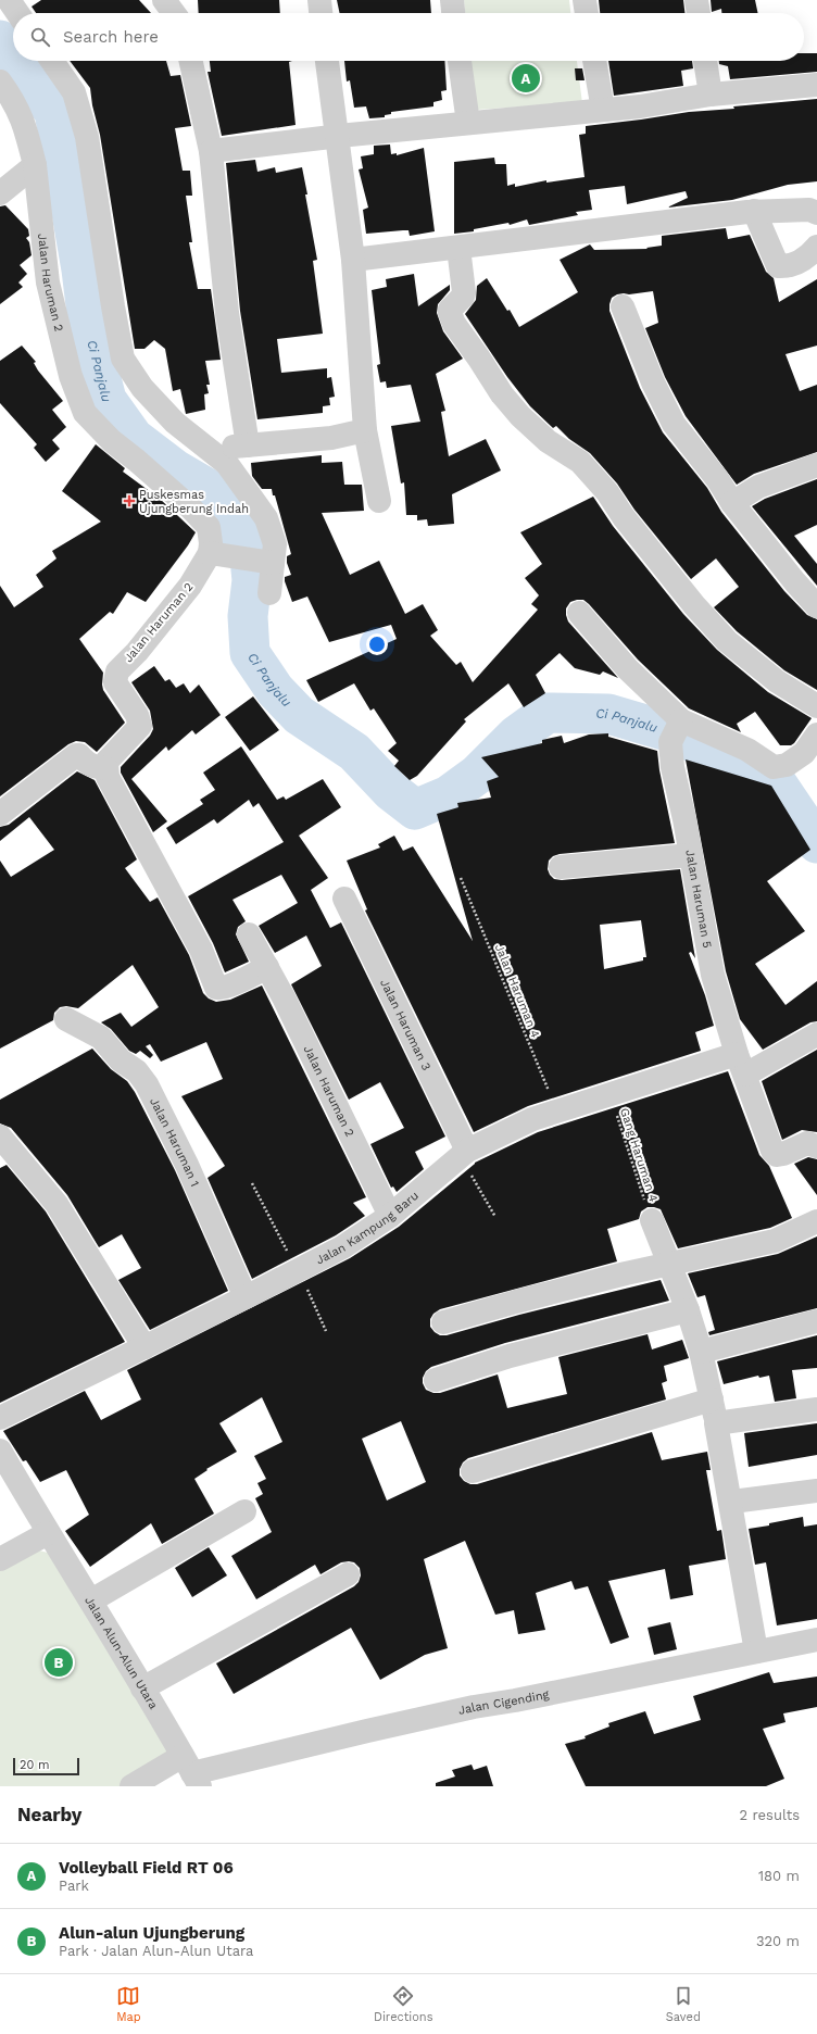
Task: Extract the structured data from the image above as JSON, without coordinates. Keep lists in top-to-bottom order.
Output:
{
  "streets": {
    "street": [
      "Jalan Haruman 2",
      "Jalan Haruman 5",
      "Jalan Haruman 3",
      "Jalan Haruman 1",
      "Jalan Kampung Baru",
      "Jalan Alun-Alun Utara",
      "Jalan Cigending"
    ],
    "path": ["Jalan Haruman 4", "Gang Haruman 4"]
  },
  "crossings": [
    ["Jalan Haruman 2", "Jalan Kampung Baru"],
    ["Jalan Haruman 5", "Jalan Kampung Baru"],
    ["Jalan Haruman 4", "Jalan Kampung Baru"],
    ["Jalan Haruman 3", "Jalan Kampung Baru"],
    ["Jalan Haruman 1", "Jalan Kampung Baru"],
    ["Gang Haruman 4", "Jalan Kampung Baru"],
    ["Jalan Alun-Alun Utara", "Jalan Cigending"]
  ],
  "water": ["Ci Panjalu"],
  "places": {
    "health": ["Puskesmas Ujungberung Indah"]
  },
  "scale_bar": "20 m",
  "page": {
    "search": "Search here",
    "pins": ["A", "B"],
    "scale": "20 m",
    "heading": ["Nearby", "2 results"],
    "list": [
      {
        "mark": "A",
        "name": "Volleyball Field RT 06",
        "note": "Park",
        "value": "180 m"
      },
      {
        "mark": "B",
        "name": "Alun-alun Ujungberung",
        "note": "Park · Jalan Alun-Alun Utara",
        "value": "320 m"
      }
    ],
    "nav": ["Map", "Directions", "Saved"]
  }
}
